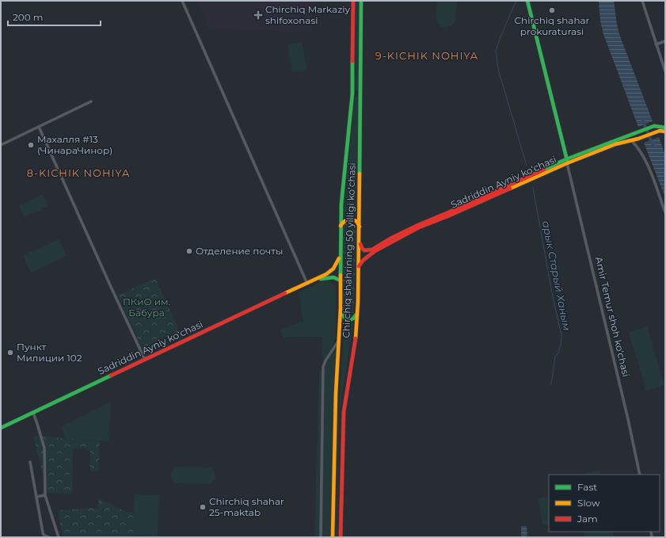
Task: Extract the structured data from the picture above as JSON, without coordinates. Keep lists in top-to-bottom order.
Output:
{
  "streets": {
    "main road": ["Sadriddin Ayniy ko‘chasi", "Chirchiq shahrining 50 yilligi koʻchasi", "Amir Temur shoh ko‘chasi"]
  },
  "crossings": [
    ["Sadriddin Ayniy ko‘chasi", "Chirchiq shahrining 50 yilligi koʻchasi"],
    ["Sadriddin Ayniy ko‘chasi", "Amir Temur shoh ko‘chasi"]
  ],
  "districts": ["9-KICHIK NOHIYA", "8-KICHIK NOHIYA"],
  "water": ["арык Старый Ханым"],
  "parks": ["ПКиО им. Бабура"],
  "places": {
    "other": [
      "Chirchiq shahar prokuraturasi",
      "Махалля #13 (ЧинараЧинор)",
      "Отделение почты",
      "Пункт Милиции 102",
      "Chirchiq shahar 25-maktab"
    ],
    "health": ["Chirchiq Markaziy shifoxonasi"]
  },
  "legend": ["Fast", "Slow", "Jam"],
  "scale_bar": "200 m"
}
